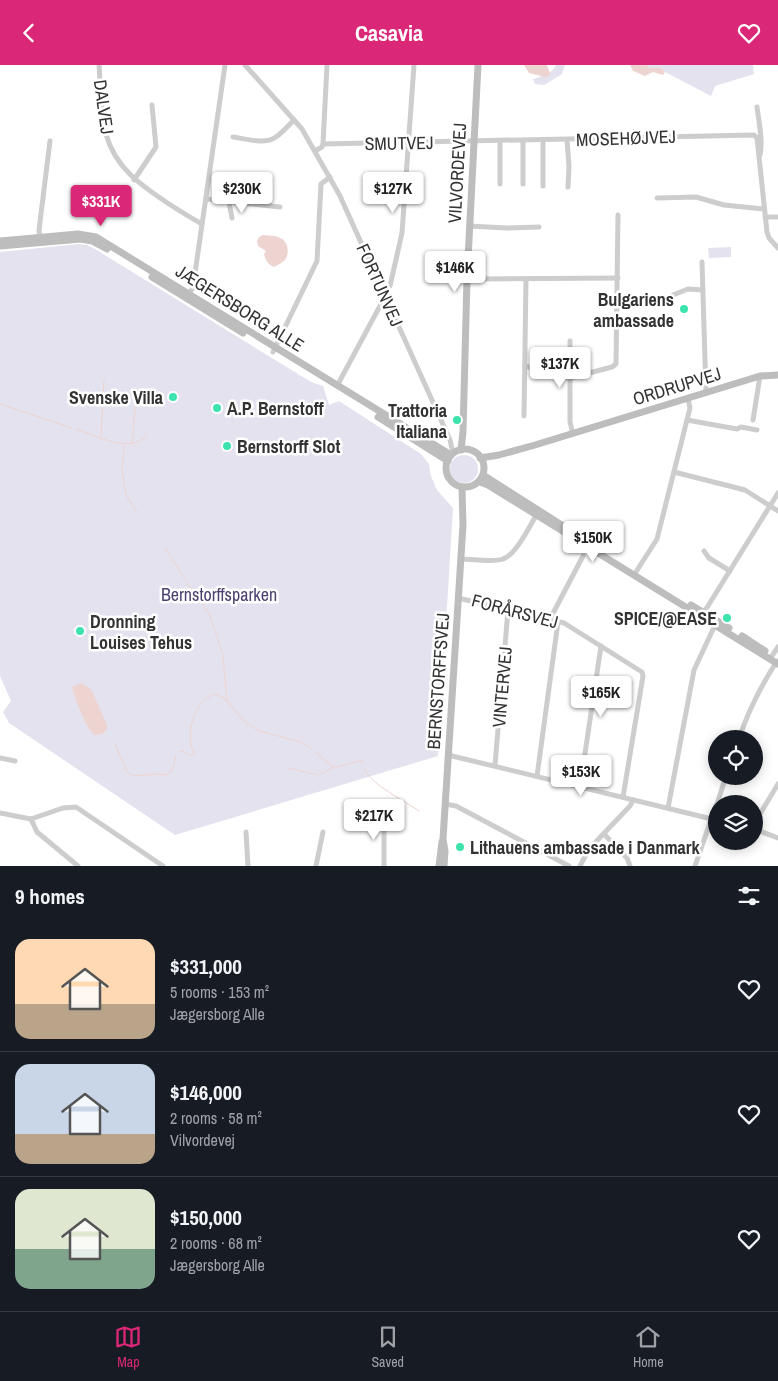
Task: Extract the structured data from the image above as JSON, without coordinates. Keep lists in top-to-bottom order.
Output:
{
  "streets": {
    "street": [
      "DALVEJ",
      "MOSEHØJVEJ",
      "SMUTVEJ",
      "VILVORDEVEJ",
      "FORTUNVEJ",
      "JÆGERSBORG ALLE",
      "ORDRUPVEJ",
      "FORÅRSVEJ",
      "BERNSTORFFSVEJ",
      "VINTERVEJ"
    ]
  },
  "crossings": [
    ["MOSEHØJVEJ", "SMUTVEJ"],
    ["MOSEHØJVEJ", "VILVORDEVEJ"],
    ["SMUTVEJ", "VILVORDEVEJ"],
    ["VILVORDEVEJ", "FORTUNVEJ"],
    ["VILVORDEVEJ", "JÆGERSBORG ALLE"],
    ["VILVORDEVEJ", "ORDRUPVEJ"],
    ["VILVORDEVEJ", "BERNSTORFFSVEJ"],
    ["FORTUNVEJ", "JÆGERSBORG ALLE"],
    ["FORTUNVEJ", "ORDRUPVEJ"],
    ["FORTUNVEJ", "BERNSTORFFSVEJ"],
    ["JÆGERSBORG ALLE", "ORDRUPVEJ"],
    ["JÆGERSBORG ALLE", "BERNSTORFFSVEJ"],
    ["ORDRUPVEJ", "BERNSTORFFSVEJ"],
    ["FORÅRSVEJ", "BERNSTORFFSVEJ"],
    ["FORÅRSVEJ", "VINTERVEJ"]
  ],
  "parks": ["Bernstorffsparken"],
  "places": [
    "Bulgariens ambassade",
    "Svenske Villa",
    "A.P. Bernstoff",
    "Trattoria Italiana",
    "Bernstorff Slot",
    "SPICE/@EASE",
    "Dronning Louises Tehus",
    "Lithauens ambassade i Danmark"
  ],
  "page": {
    "header": "Casavia",
    "price": [
      "$230K",
      "$127K",
      "$331K",
      "$146K",
      "$137K",
      "$150K",
      "$165K",
      "$153K",
      "$217K"
    ],
    "heading": "9 homes",
    "list": [
      {
        "name": "$331,000",
        "note": "5 rooms · 153 m² · Jægersborg Alle"
      },
      {
        "name": "$146,000",
        "note": "2 rooms · 58 m² · Vilvordevej"
      },
      {
        "name": "$150,000",
        "note": "2 rooms · 68 m² · Jægersborg Alle"
      }
    ],
    "tabs": ["Map", "Saved", "Home"]
  }
}
